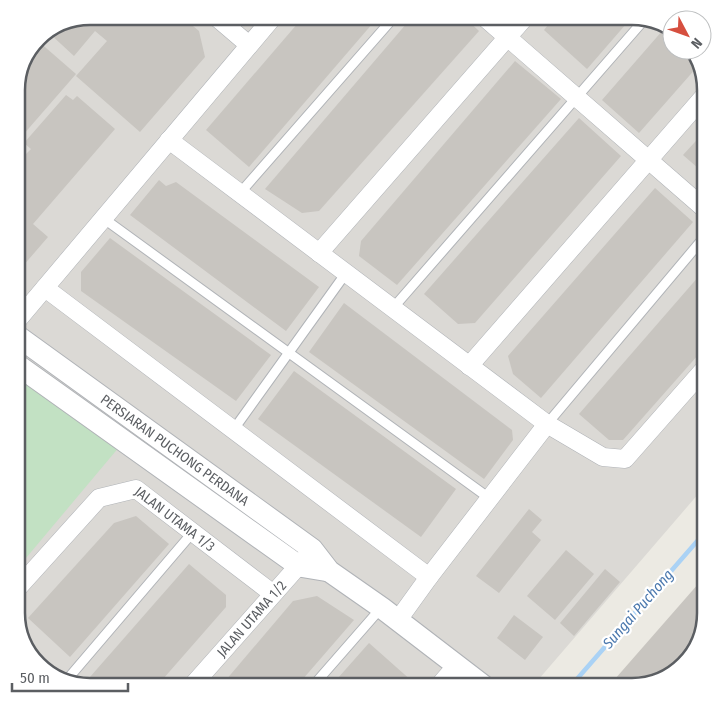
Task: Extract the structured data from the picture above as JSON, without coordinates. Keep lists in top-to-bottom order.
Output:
{
  "streets": {
    "street": ["PERSIARAN PUCHONG PERDANA", "JALAN UTAMA 1/3", "JALAN UTAMA 1/2"]
  },
  "crossings": [
    ["PERSIARAN PUCHONG PERDANA", "JALAN UTAMA 1/2"],
    ["JALAN UTAMA 1/3", "JALAN UTAMA 1/2"]
  ],
  "water": ["Sungai Puchong"],
  "scale_bar": "50 m",
  "north": "bottom right"
}
